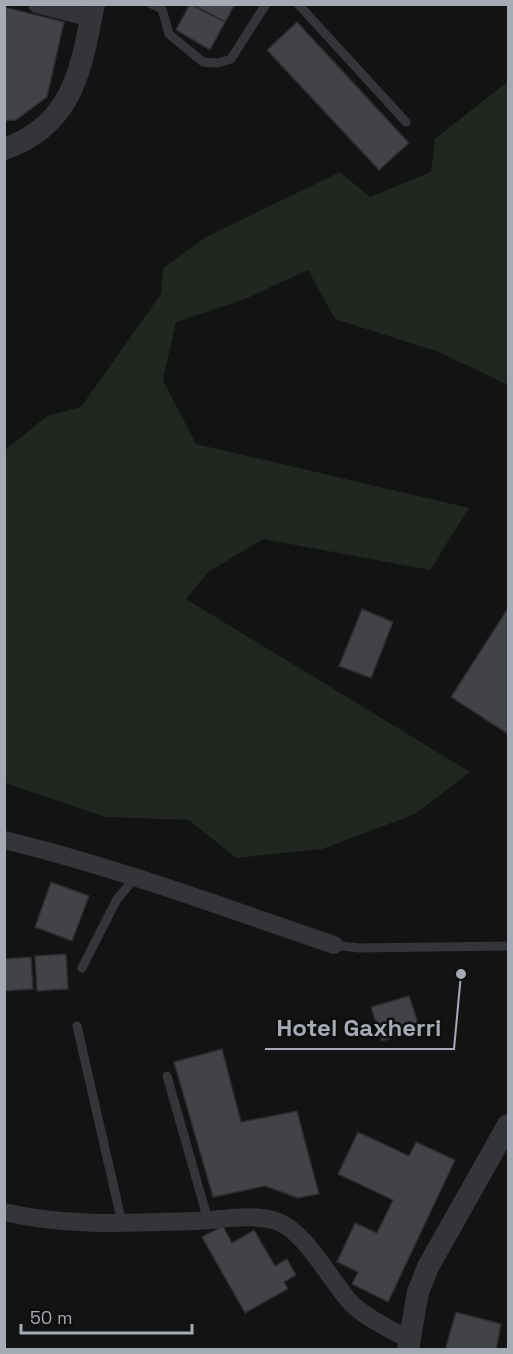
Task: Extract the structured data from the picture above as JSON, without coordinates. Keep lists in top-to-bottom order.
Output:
{
  "places": ["Hotel Gaxherri"],
  "scale_bar": "50 m"
}
